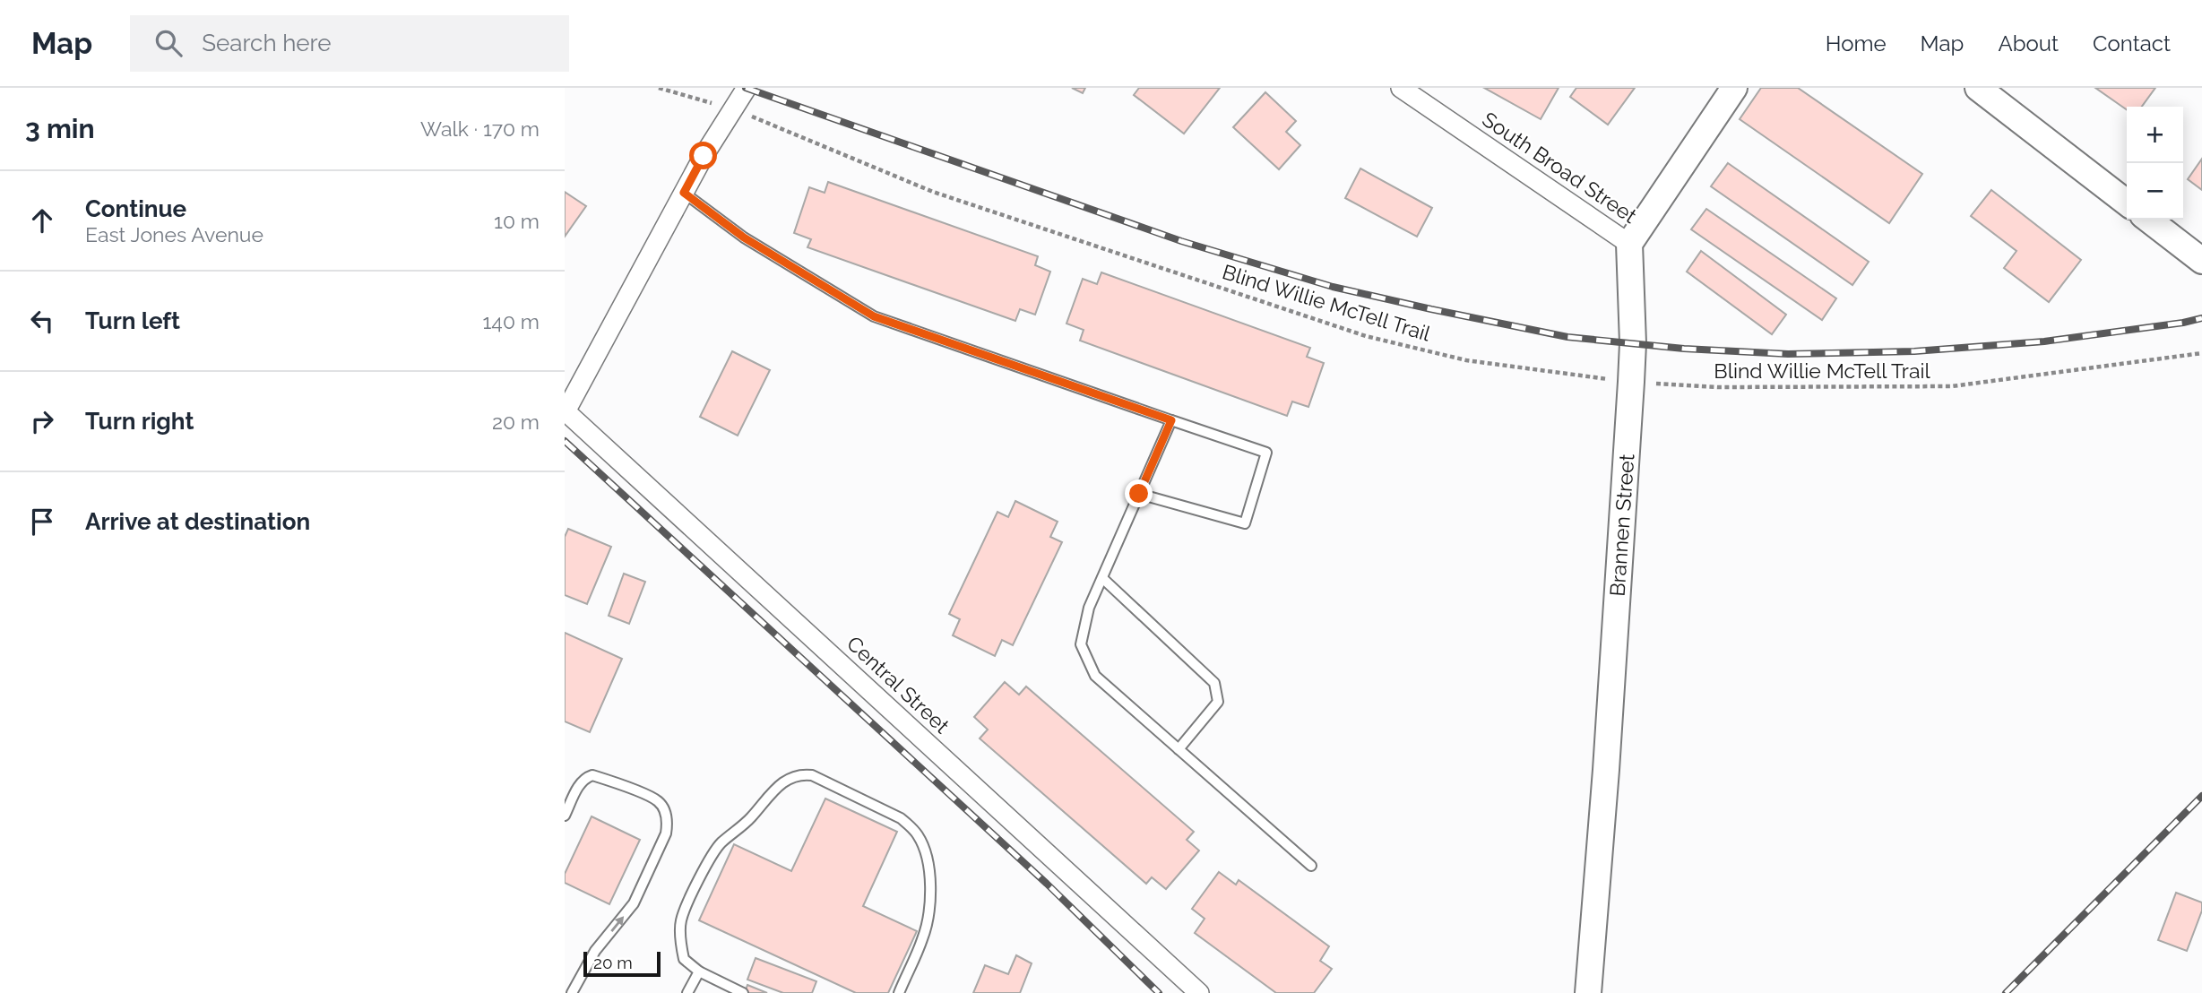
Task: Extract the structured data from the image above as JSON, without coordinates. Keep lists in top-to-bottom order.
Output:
{
  "streets": {
    "street": ["South Broad Street", "Brannen Street", "Central Street"],
    "path": ["Blind Willie McTell Trail"]
  },
  "crossings": [
    ["South Broad Street", "Brannen Street"],
    ["Blind Willie McTell Trail", "Brannen Street"]
  ],
  "scale_bar": "20 m",
  "page": {
    "header": "Map",
    "search": "Search here",
    "nav": [
      "Home",
      "Map",
      "About",
      "Contact"
    ],
    "heading": ["3 min", "Walk · 170 m"],
    "map_buttons": ["+", "−"],
    "list": [
      ["Continue", "East Jones Avenue", "10 m"],
      ["Turn left", "140 m"],
      ["Turn right", "20 m"],
      "Arrive at destination"
    ],
    "scale": "20 m"
  }
}
